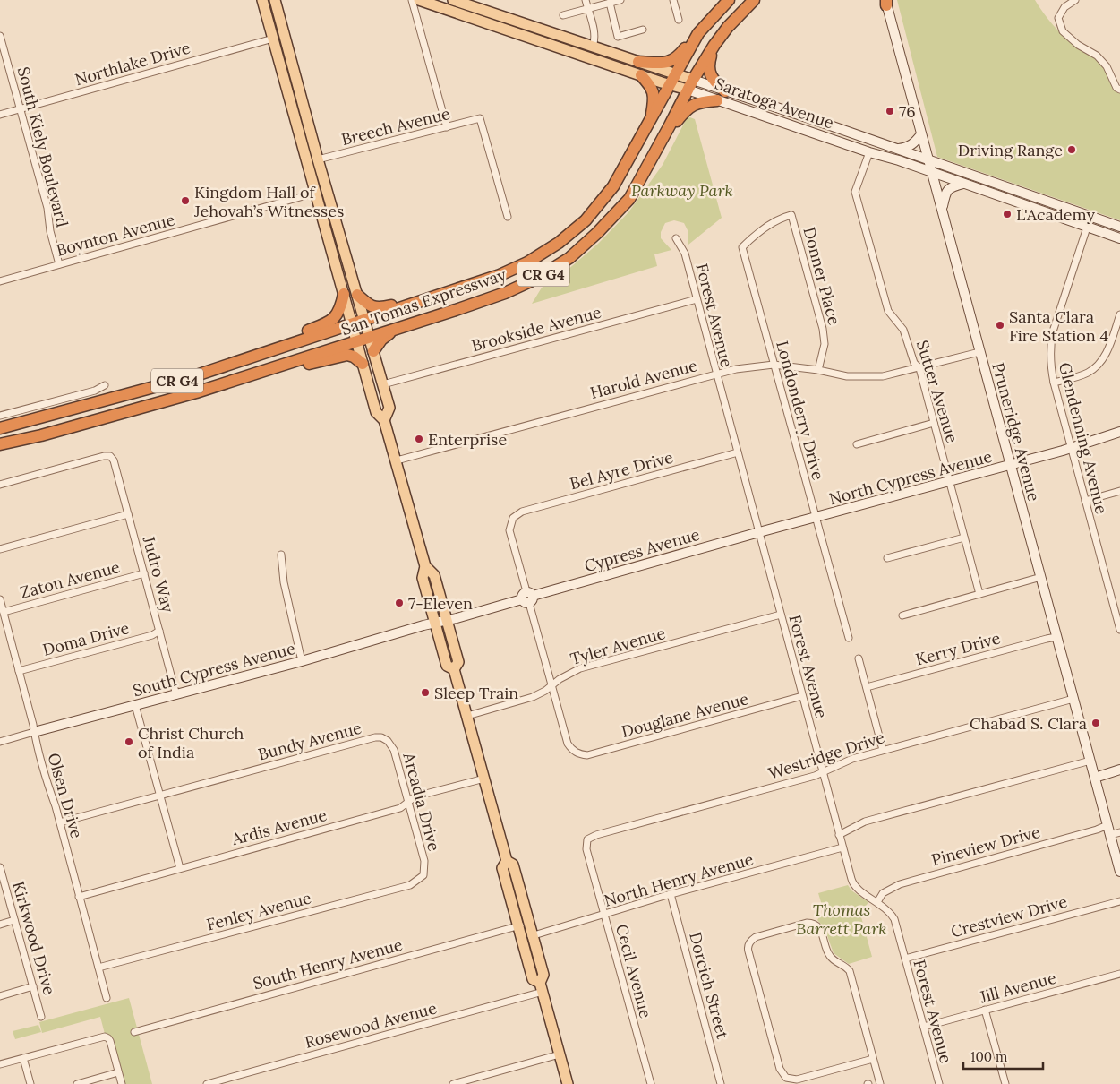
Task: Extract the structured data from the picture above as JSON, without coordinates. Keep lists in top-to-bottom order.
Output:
{
  "streets": {
    "highway": ["CR G4", "San Tomas Expressway"],
    "main road": [
      "Saratoga Avenue",
      "Pruneridge Avenue",
      "North Cypress Avenue",
      "Cypress Avenue",
      "South Cypress Avenue"
    ],
    "street": [
      "Northlake Drive",
      "Breech Avenue",
      "South Kiely Boulevard",
      "Boynton Avenue",
      "Donner Place",
      "Forest Avenue",
      "Brookside Avenue",
      "Harold Avenue",
      "Sutter Avenue",
      "Londonderry Drive",
      "Glendenning Avenue",
      "Bel Ayre Drive",
      "Judro Way",
      "Zaton Avenue",
      "Doma Drive",
      "Tyler Avenue",
      "Kerry Drive",
      "Douglane Avenue",
      "Bundy Avenue",
      "Westridge Drive",
      "Olsen Drive",
      "Arcadia Drive",
      "Ardis Avenue",
      "Pineview Drive",
      "North Henry Avenue",
      "Fenley Avenue",
      "Crestview Drive",
      "Kirkwood Drive",
      "South Henry Avenue",
      "Cecil Avenue",
      "Dorcich Street",
      "Jill Avenue",
      "Rosewood Avenue"
    ]
  },
  "crossings": [
    ["Northlake Drive", "South Kiely Boulevard"],
    ["Saratoga Avenue", "San Tomas Expressway"],
    ["Saratoga Avenue", "Sutter Avenue"],
    ["Saratoga Avenue", "Pruneridge Avenue"],
    ["Saratoga Avenue", "Glendenning Avenue"],
    ["South Kiely Boulevard", "Boynton Avenue"],
    ["Donner Place", "Harold Avenue"],
    ["Donner Place", "Londonderry Drive"],
    ["Forest Avenue", "Brookside Avenue"],
    ["Forest Avenue", "Harold Avenue"],
    ["Forest Avenue", "Bel Ayre Drive"],
    ["Forest Avenue", "North Cypress Avenue"],
    ["Forest Avenue", "Cypress Avenue"],
    ["Forest Avenue", "Tyler Avenue"],
    ["Forest Avenue", "Douglane Avenue"],
    ["Forest Avenue", "Westridge Drive"],
    ["Forest Avenue", "Pineview Drive"],
    ["Forest Avenue", "North Henry Avenue"],
    ["Forest Avenue", "Crestview Drive"],
    ["Forest Avenue", "Jill Avenue"],
    ["Harold Avenue", "Sutter Avenue"],
    ["Harold Avenue", "Londonderry Drive"],
    ["Harold Avenue", "Pruneridge Avenue"],
    ["Sutter Avenue", "North Cypress Avenue"],
    ["Londonderry Drive", "North Cypress Avenue"],
    ["Pruneridge Avenue", "North Cypress Avenue"],
    ["Pruneridge Avenue", "Kerry Drive"],
    ["Pruneridge Avenue", "Westridge Drive"],
    ["Pruneridge Avenue", "Pineview Drive"],
    ["Glendenning Avenue", "North Cypress Avenue"],
    ["Bel Ayre Drive", "Cypress Avenue"],
    ["North Cypress Avenue", "Cypress Avenue"],
    ["Judro Way", "Zaton Avenue"],
    ["Judro Way", "Doma Drive"],
    ["Judro Way", "South Cypress Avenue"],
    ["Zaton Avenue", "Olsen Drive"],
    ["Doma Drive", "Olsen Drive"],
    ["Tyler Avenue", "Douglane Avenue"],
    ["South Cypress Avenue", "Olsen Drive"],
    ["Bundy Avenue", "Olsen Drive"],
    ["Bundy Avenue", "Arcadia Drive"],
    ["Westridge Drive", "Cecil Avenue"],
    ["Olsen Drive", "Ardis Avenue"],
    ["Olsen Drive", "Fenley Avenue"],
    ["Arcadia Drive", "Ardis Avenue"],
    ["Arcadia Drive", "Fenley Avenue"],
    ["North Henry Avenue", "Cecil Avenue"],
    ["North Henry Avenue", "Dorcich Street"]
  ],
  "parks": ["Parkway Park", "Thomas Barrett Park"],
  "places": [
    "76",
    "Driving Range",
    "Kingdom Hall of Jehovah’s Witnesses",
    "L'Academy",
    "Santa Clara Fire Station 4",
    "Enterprise",
    "7-Eleven",
    "Sleep Train",
    "Chabad S. Clara",
    "Christ Church of India"
  ],
  "scale_bar": "100 m"
}
